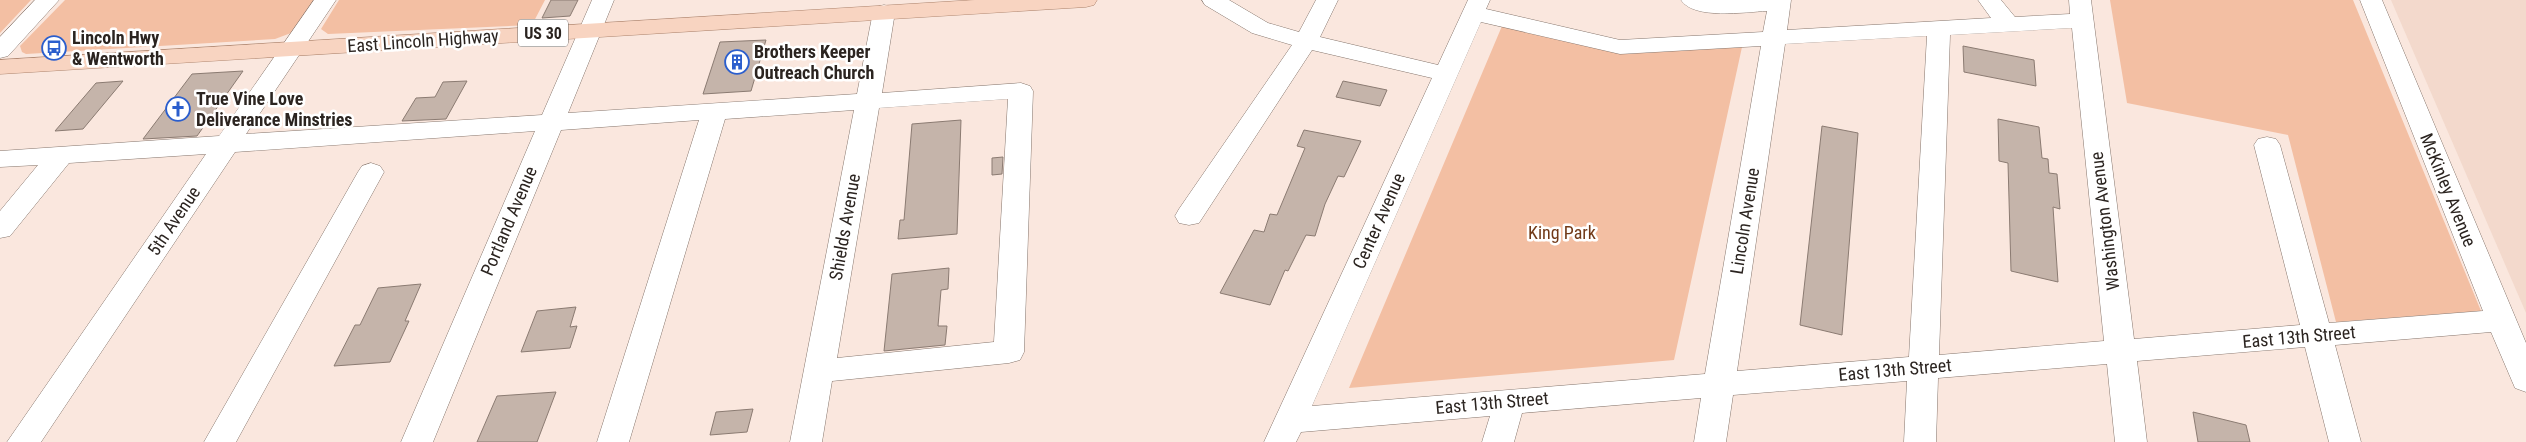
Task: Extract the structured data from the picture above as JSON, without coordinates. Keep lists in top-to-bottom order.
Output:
{
  "streets": {
    "main road": ["US 30", "East Lincoln Highway"],
    "street": [
      "McKinley Avenue",
      "5th Avenue",
      "Portland Avenue",
      "Center Avenue",
      "Lincoln Avenue",
      "Washington Avenue",
      "Shields Avenue",
      "East 13th Street"
    ]
  },
  "crossings": [
    ["East Lincoln Highway", "5th Avenue"],
    ["East Lincoln Highway", "Portland Avenue"],
    ["East Lincoln Highway", "Shields Avenue"],
    ["McKinley Avenue", "East 13th Street"],
    ["Center Avenue", "East 13th Street"],
    ["Lincoln Avenue", "East 13th Street"],
    ["Washington Avenue", "East 13th Street"]
  ],
  "parks": ["King Park"],
  "places": {
    "bus stop": ["Lincoln Hwy & Wentworth"],
    "building": ["Brothers Keeper Outreach Church"],
    "church": ["True Vine Love Deliverance Minstries"]
  }
}
